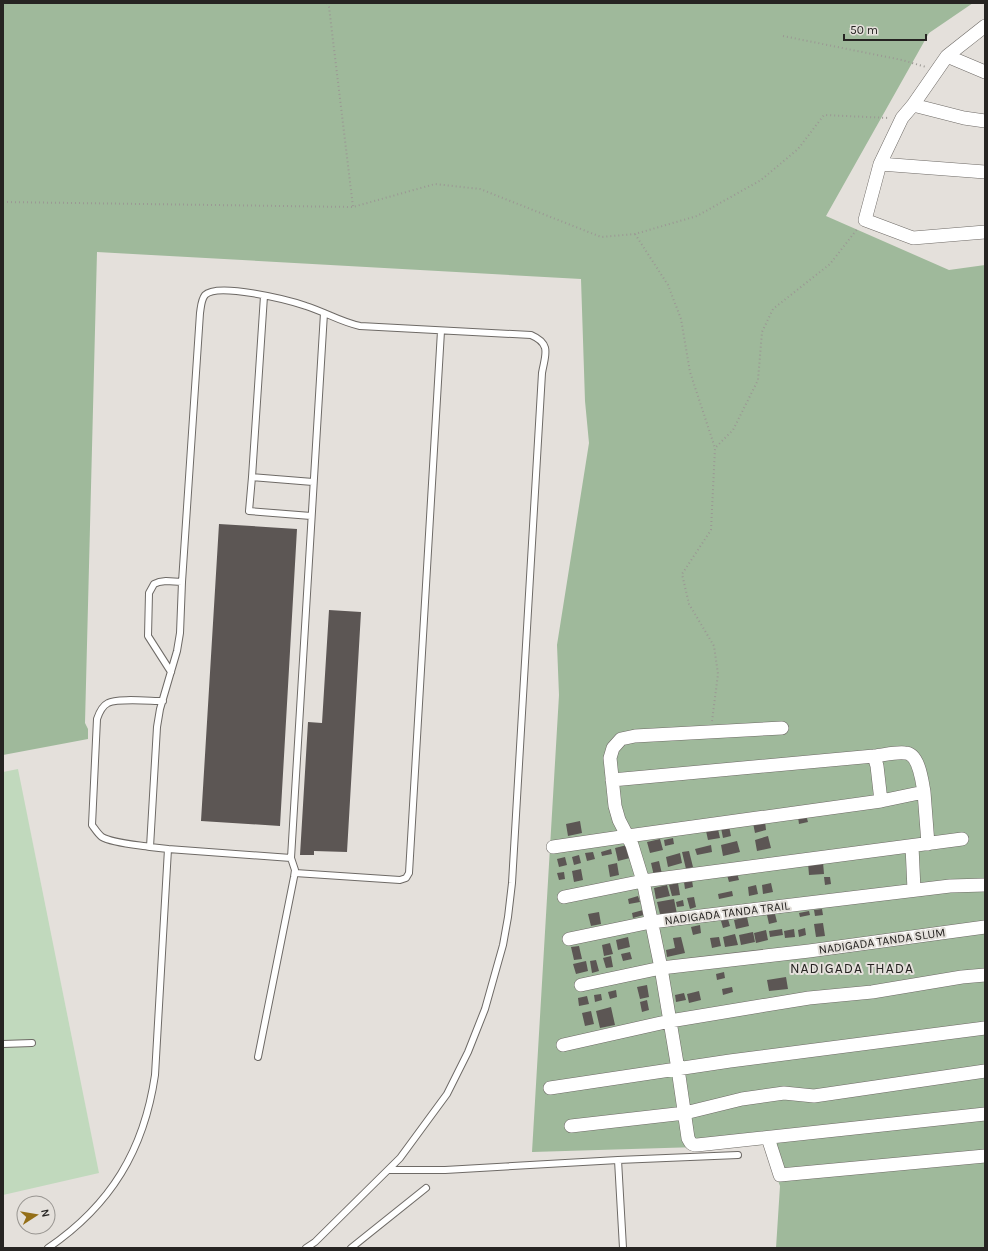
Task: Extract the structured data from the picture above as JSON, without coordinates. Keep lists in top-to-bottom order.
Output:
{
  "streets": {
    "street": ["NADIGADA TANDA TRAIL", "NADIGADA TANDA SLUM"]
  },
  "districts": ["NADIGADA THADA"],
  "scale_bar": "50 m",
  "north": "right"
}
